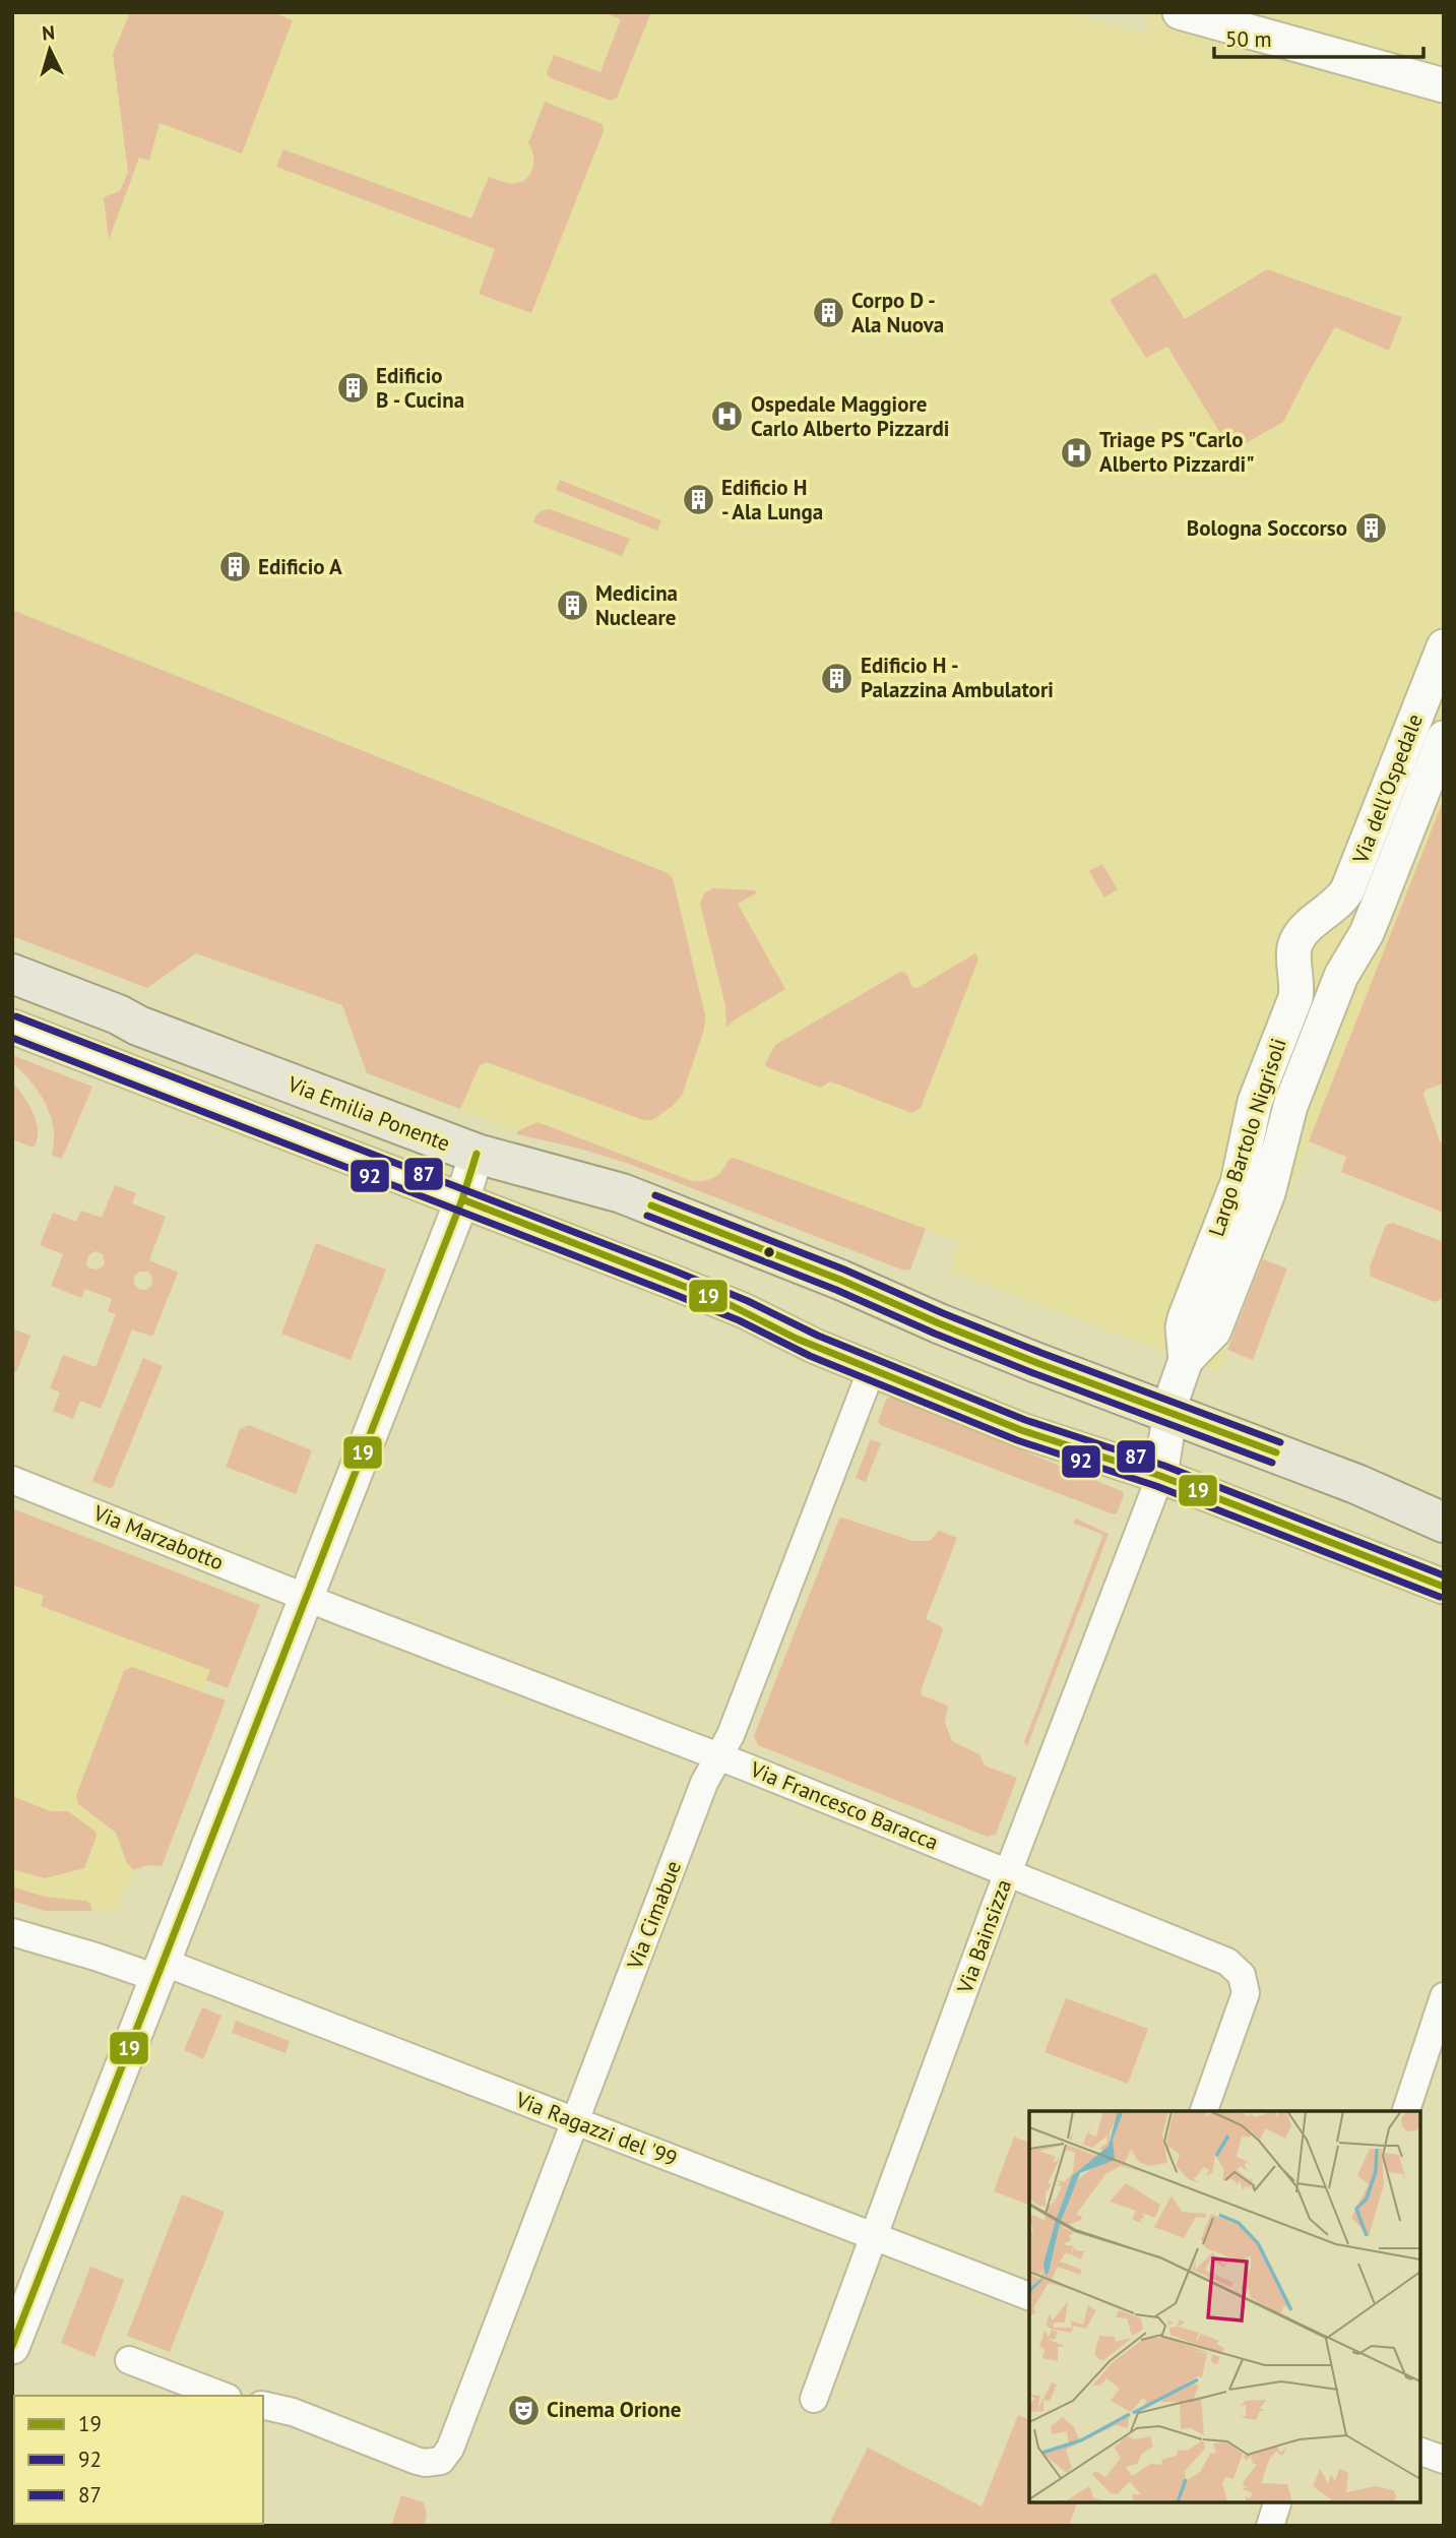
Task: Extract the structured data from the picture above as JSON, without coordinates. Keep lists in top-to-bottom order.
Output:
{
  "streets": {
    "main road": ["Via Emilia Ponente"],
    "street": [
      "Via dell'Ospedale",
      "Largo Bartolo Nigrisoli",
      "Via Marzabotto",
      "Via Francesco Baracca",
      "Via Cimabue",
      "Via Bainsizza",
      "Via Ragazzi del '99"
    ]
  },
  "crossings": [
    ["Via dell'Ospedale", "Largo Bartolo Nigrisoli"],
    ["Via Emilia Ponente", "Largo Bartolo Nigrisoli"],
    ["Largo Bartolo Nigrisoli", "Via Bainsizza"],
    ["Via Marzabotto", "Via Francesco Baracca"],
    ["Via Francesco Baracca", "Via Cimabue"],
    ["Via Francesco Baracca", "Via Bainsizza"],
    ["Via Cimabue", "Via Ragazzi del '99"],
    ["Via Bainsizza", "Via Ragazzi del '99"]
  ],
  "places": {
    "building": [
      "Corpo D - Ala Nuova",
      "Edificio B - Cucina",
      "Edificio H - Ala Lunga",
      "Bologna Soccorso",
      "Edificio A",
      "Medicina Nucleare",
      "Edificio H - Palazzina Ambulatori"
    ],
    "hospital": ["Ospedale Maggiore Carlo Alberto Pizzardi", "Triage PS \"Carlo Alberto Pizzardi\""],
    "theatre": ["Cinema Orione"]
  },
  "lines": ["transit line 87", "transit line 92", "transit line 19"],
  "legend": ["19", "92", "87"],
  "scale_bar": "50 m",
  "north": "top"
}
